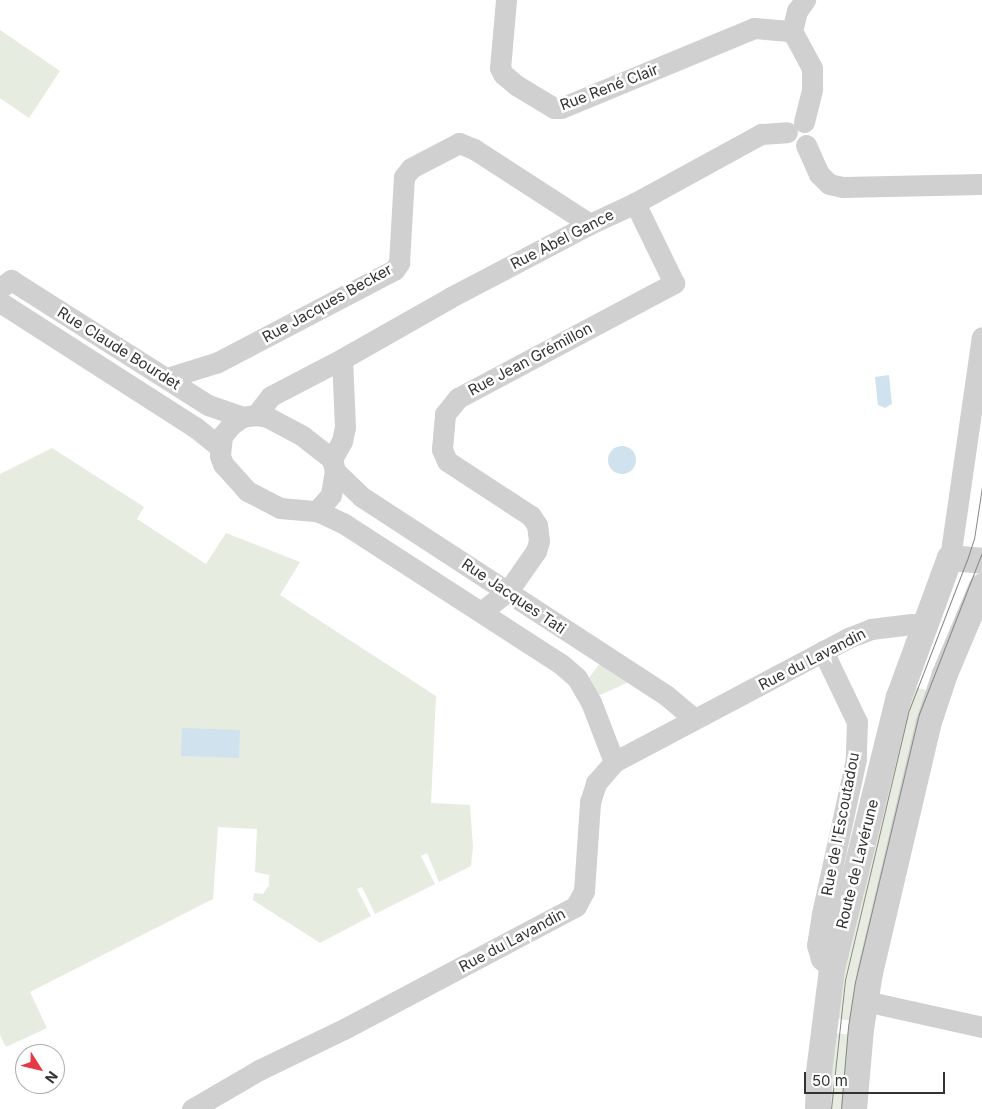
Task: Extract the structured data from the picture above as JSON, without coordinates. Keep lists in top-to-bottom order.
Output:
{
  "streets": {
    "street": [
      "Rue René Clair",
      "Rue Abel Gance",
      "Rue Jacques Becker",
      "Rue Claude Bourdet",
      "Rue Jean Grémillon",
      "Rue Jacques Tati",
      "Rue du Lavandin",
      "Rue de l'Escoutadou",
      "Route de Lavérune"
    ]
  },
  "crossings": [
    ["Rue Abel Gance", "Rue Jacques Becker"],
    ["Rue Abel Gance", "Rue Claude Bourdet"],
    ["Rue Abel Gance", "Rue Jean Grémillon"],
    ["Rue Abel Gance", "Rue Jacques Tati"],
    ["Rue Jacques Becker", "Rue Claude Bourdet"],
    ["Rue Claude Bourdet", "Rue Jacques Tati"],
    ["Rue Jean Grémillon", "Rue Jacques Tati"],
    ["Rue Jacques Tati", "Rue du Lavandin"],
    ["Rue du Lavandin", "Rue de l'Escoutadou"],
    ["Rue du Lavandin", "Route de Lavérune"],
    ["Rue de l'Escoutadou", "Route de Lavérune"]
  ],
  "scale_bar": "50 m",
  "north": "bottom right"
}
